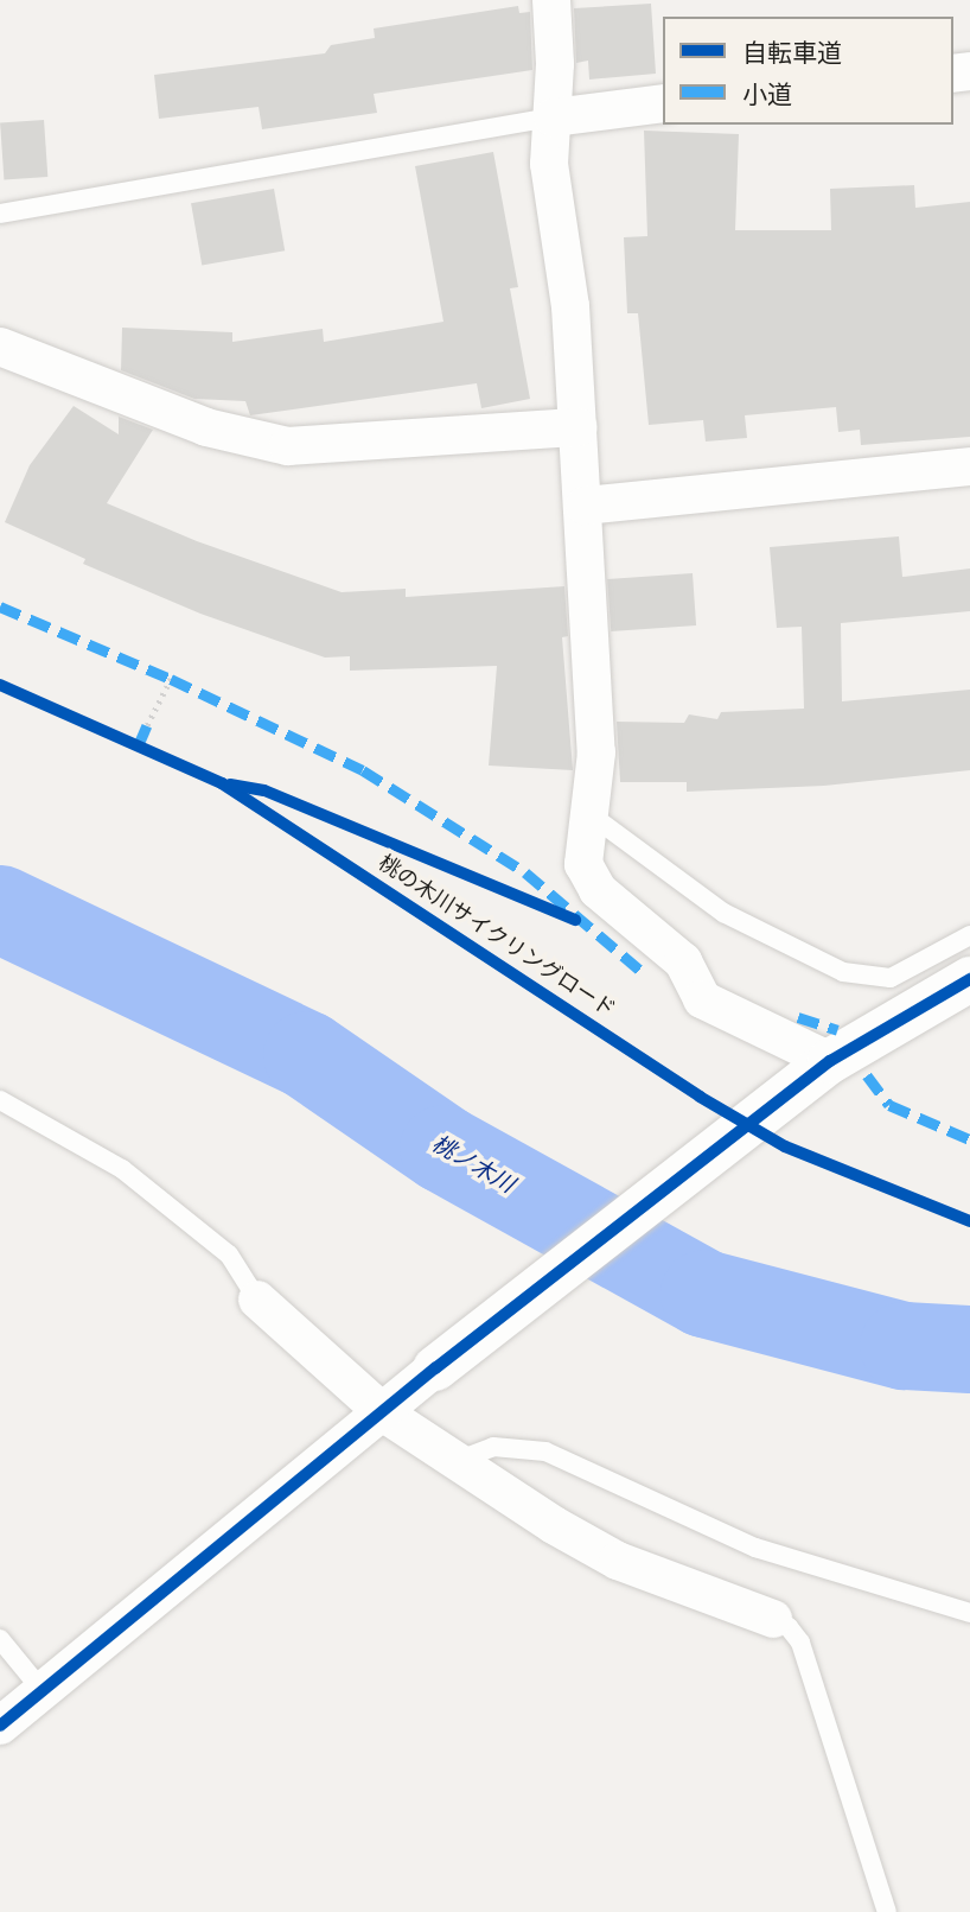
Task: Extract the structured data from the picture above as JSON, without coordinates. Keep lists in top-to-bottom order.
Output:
{
  "streets": {
    "cycle path": ["桃の木川サイクリングロード"]
  },
  "water": ["桃ノ木川"],
  "legend": ["自転車道", "小道"]
}
